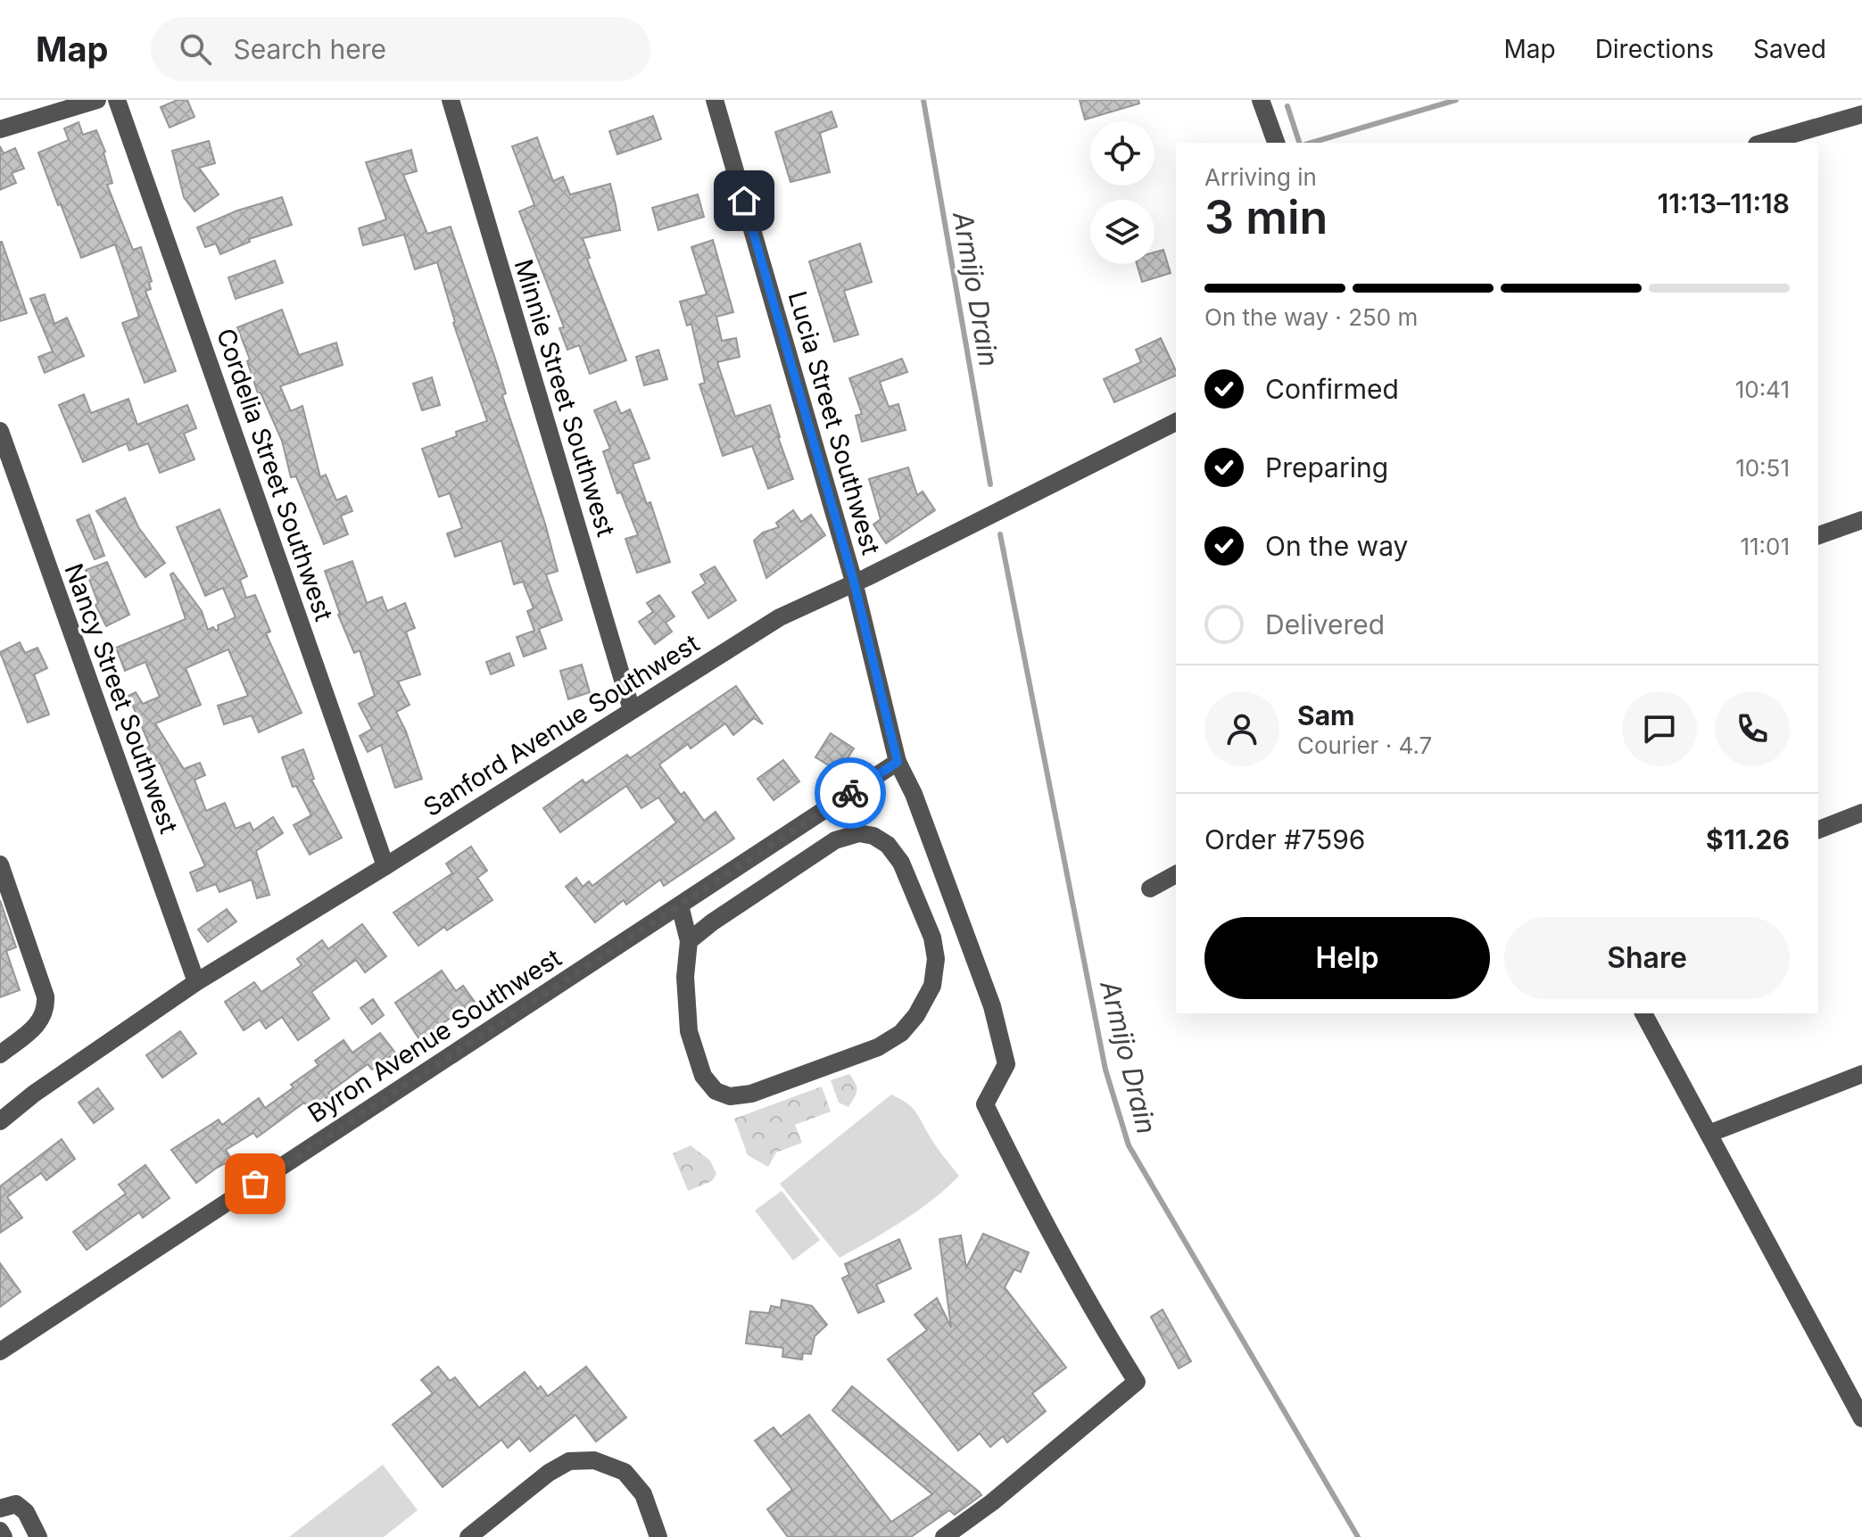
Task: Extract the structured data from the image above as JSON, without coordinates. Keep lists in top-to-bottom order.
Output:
{
  "streets": {
    "street": [
      "Minnie Street Southwest",
      "Lucia Street Southwest",
      "Cordelia Street Southwest",
      "Nancy Street Southwest",
      "Sanford Avenue Southwest",
      "Byron Avenue Southwest"
    ]
  },
  "crossings": [
    ["Minnie Street Southwest", "Sanford Avenue Southwest"],
    ["Lucia Street Southwest", "Sanford Avenue Southwest"],
    ["Lucia Street Southwest", "Byron Avenue Southwest"],
    ["Cordelia Street Southwest", "Sanford Avenue Southwest"],
    ["Nancy Street Southwest", "Sanford Avenue Southwest"]
  ],
  "water": ["Armijo Drain"],
  "page": {
    "header": "Map",
    "search": "Search here",
    "nav": ["Map", "Directions", "Saved"],
    "heading": ["3 min", "Arriving in", "11:13–11:18"],
    "panel": [
      "Sam",
      "Courier · 4.7",
      "Order #7596",
      "$11.26"
    ],
    "bar": "On the way · 250 m",
    "list": [
      ["Confirmed", "10:41"],
      ["Preparing", "10:51"],
      ["On the way", "11:01"],
      "Delivered"
    ],
    "buttons": ["Help", "Share"]
  }
}
